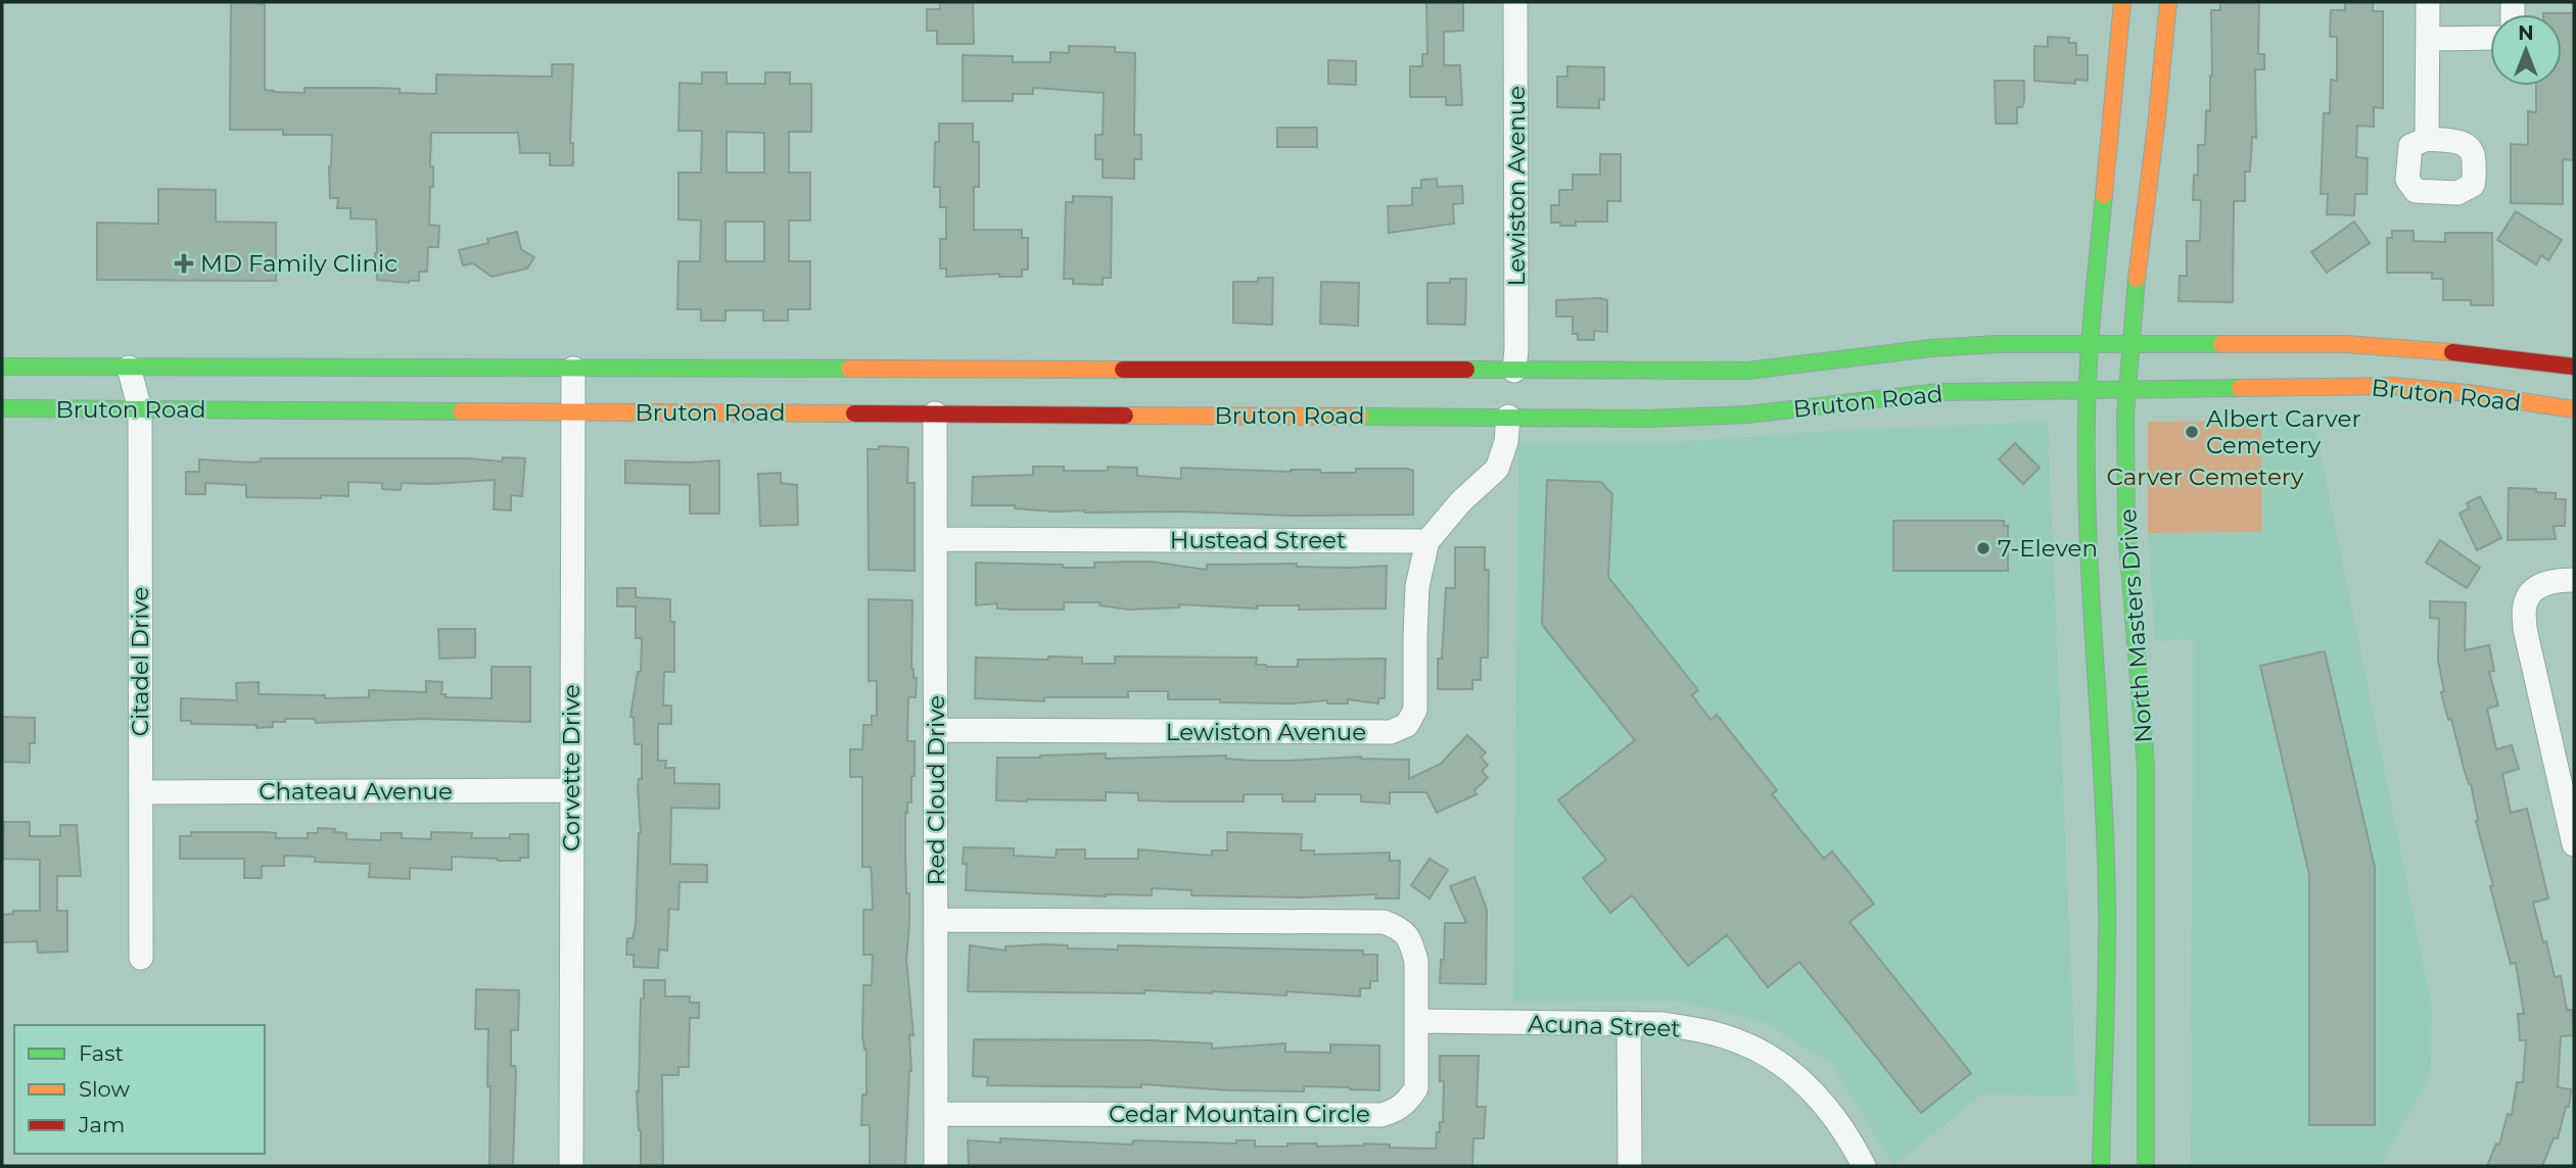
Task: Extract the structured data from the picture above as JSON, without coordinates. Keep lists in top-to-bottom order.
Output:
{
  "streets": {
    "main road": ["Bruton Road", "North Masters Drive"],
    "street": [
      "Lewiston Avenue",
      "Hustead Street",
      "Citadel Drive",
      "Corvette Drive",
      "Red Cloud Drive",
      "Chateau Avenue",
      "Acuna Street",
      "Cedar Mountain Circle"
    ]
  },
  "crossings": [
    ["Lewiston Avenue", "Bruton Road"],
    ["Lewiston Avenue", "Hustead Street"],
    ["Lewiston Avenue", "Red Cloud Drive"],
    ["Bruton Road", "North Masters Drive"],
    ["Bruton Road", "Citadel Drive"],
    ["Bruton Road", "Corvette Drive"],
    ["Bruton Road", "Red Cloud Drive"],
    ["Hustead Street", "Red Cloud Drive"],
    ["Citadel Drive", "Chateau Avenue"],
    ["Corvette Drive", "Chateau Avenue"],
    ["Red Cloud Drive", "Cedar Mountain Circle"],
    ["Acuna Street", "Cedar Mountain Circle"]
  ],
  "parks": ["Carver Cemetery"],
  "places": {
    "health": ["MD Family Clinic"],
    "other": ["Albert Carver Cemetery", "7-Eleven"]
  },
  "legend": ["Fast", "Slow", "Jam"],
  "north": "top"
}
